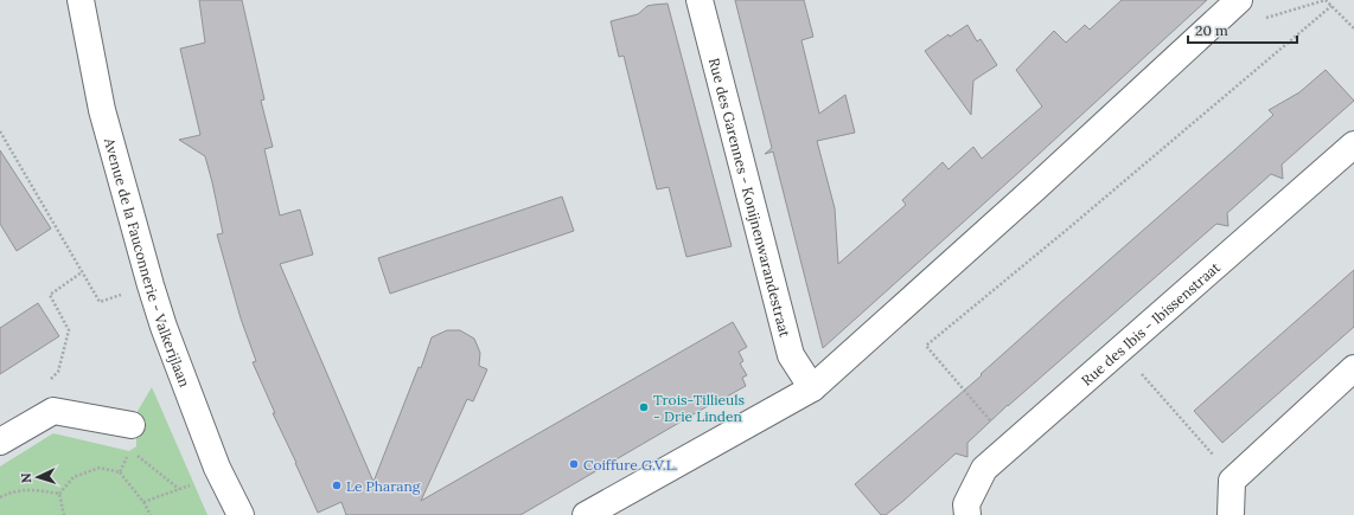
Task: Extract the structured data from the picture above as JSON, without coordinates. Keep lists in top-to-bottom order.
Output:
{
  "streets": {
    "street": ["Rue des Garennes - Konijnenwarandestraat", "Avenue de la Fauconnerie - Valkerijlaan", "Rue des Ibis - Ibissenstraat"]
  },
  "places": ["Trois-Tillieuls - Drie Linden", "Coiffure G.V.L.", "Le Pharang"],
  "scale_bar": "20 m",
  "north": "left"
}
